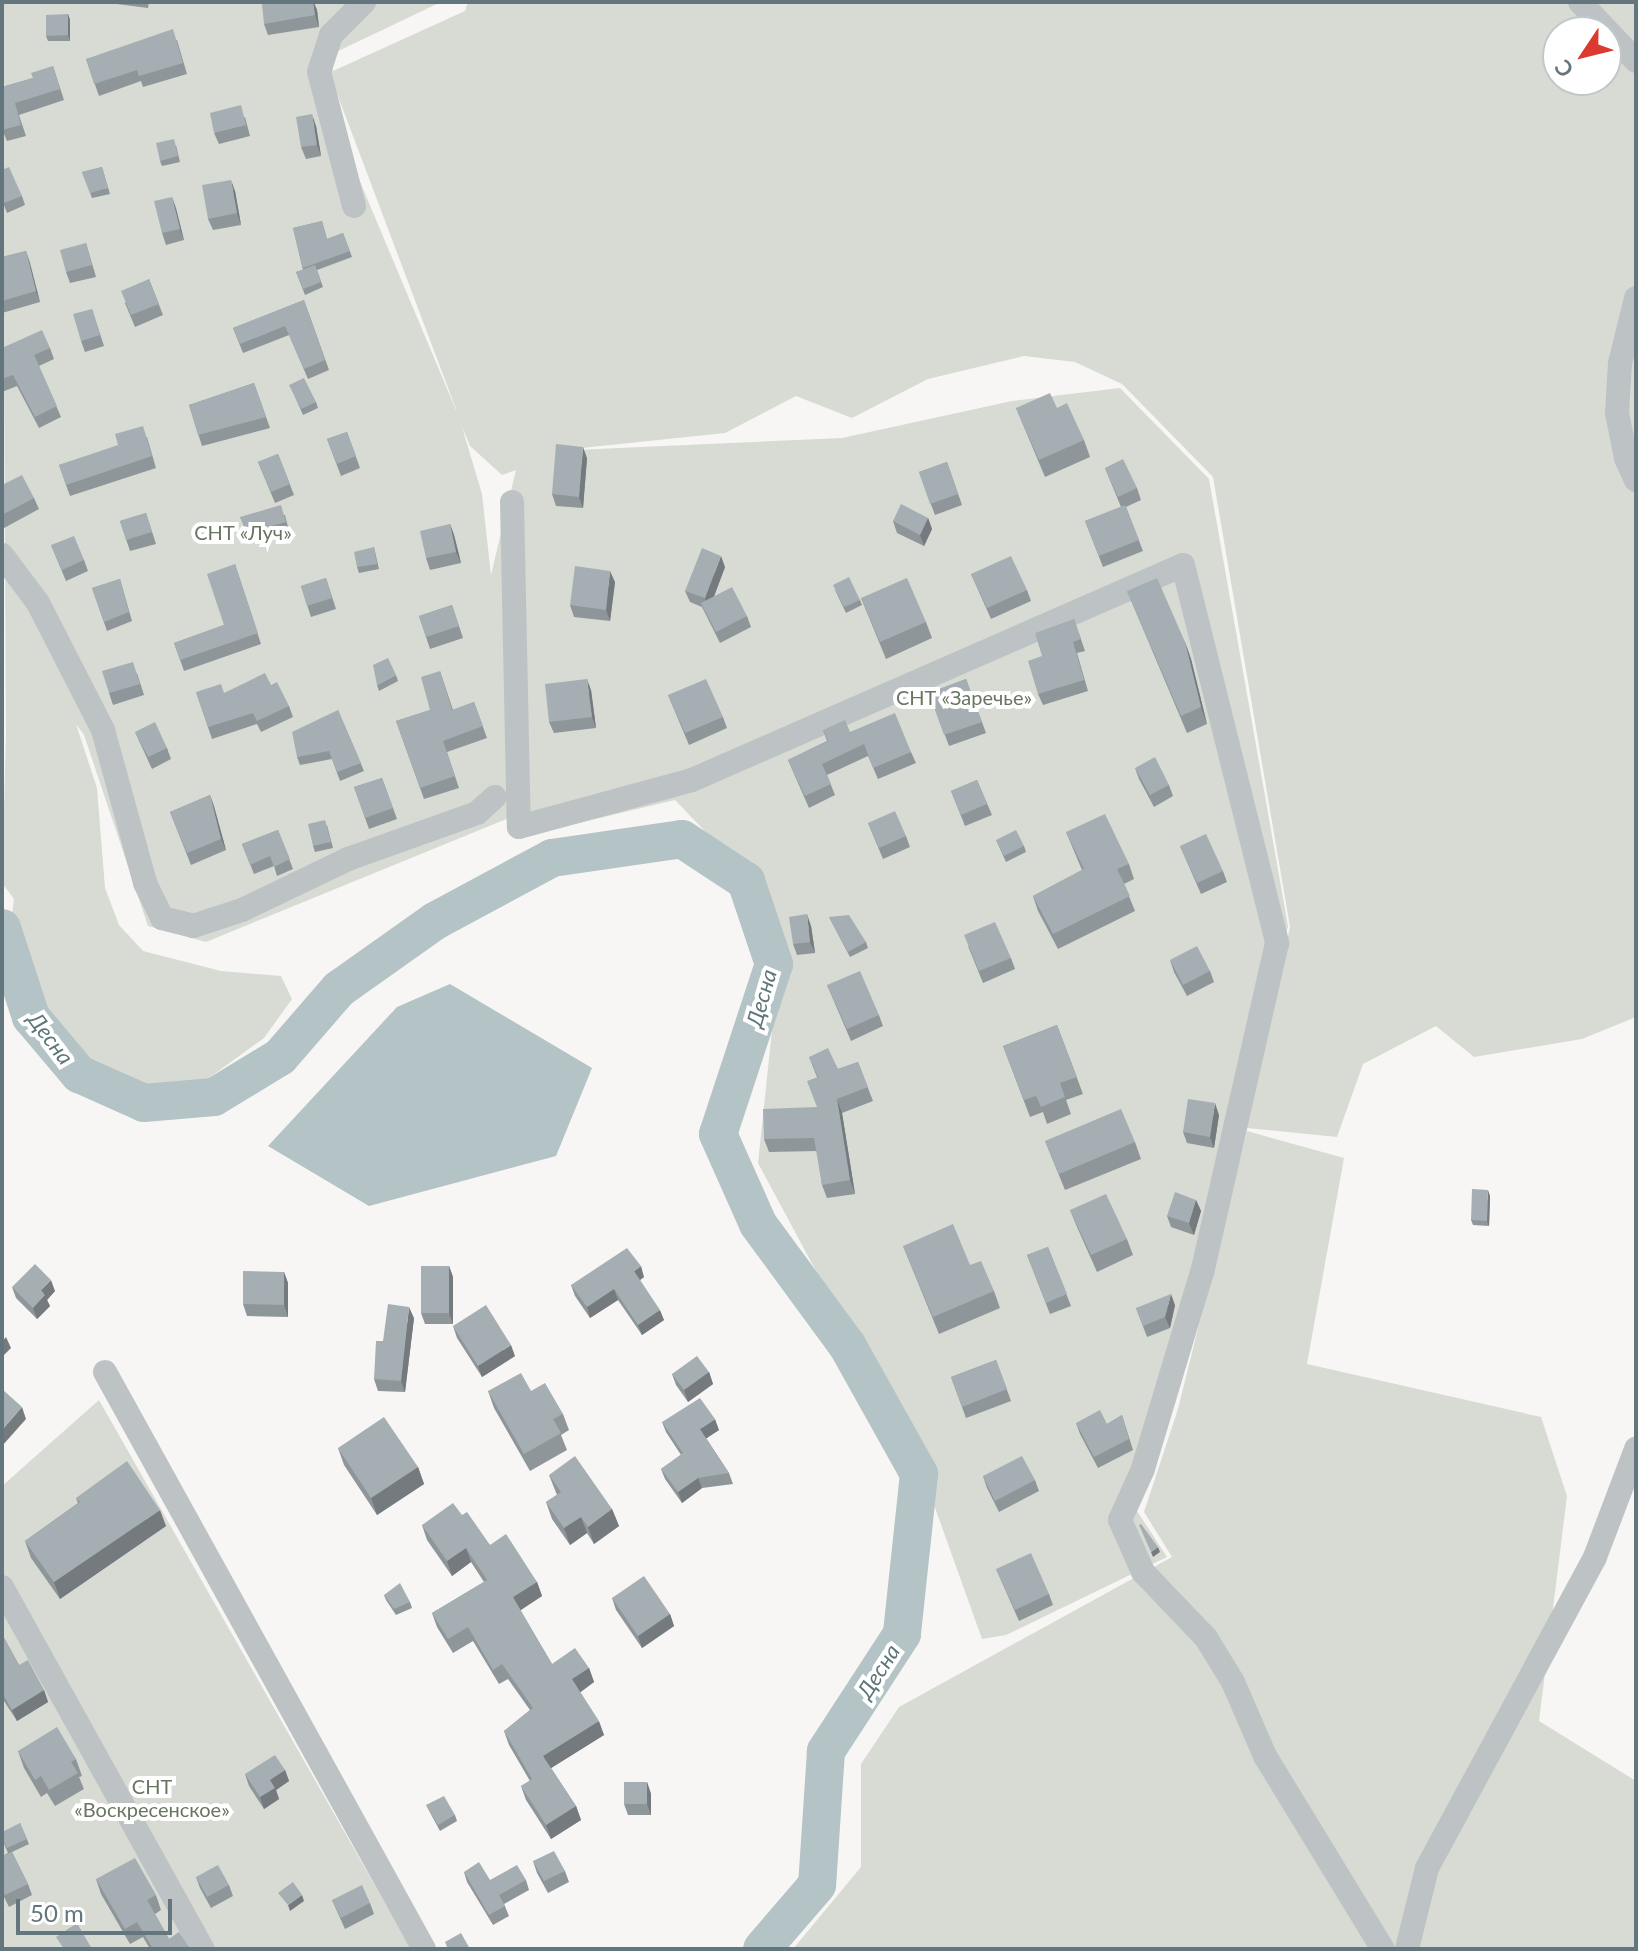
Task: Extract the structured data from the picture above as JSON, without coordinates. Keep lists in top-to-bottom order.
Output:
{
  "water": ["Десна"],
  "parks": ["СНТ «Луч»", "СНТ «Заречье»", "СНТ «Воскресенское»"],
  "scale_bar": "50 m",
  "north": "bottom left"
}
